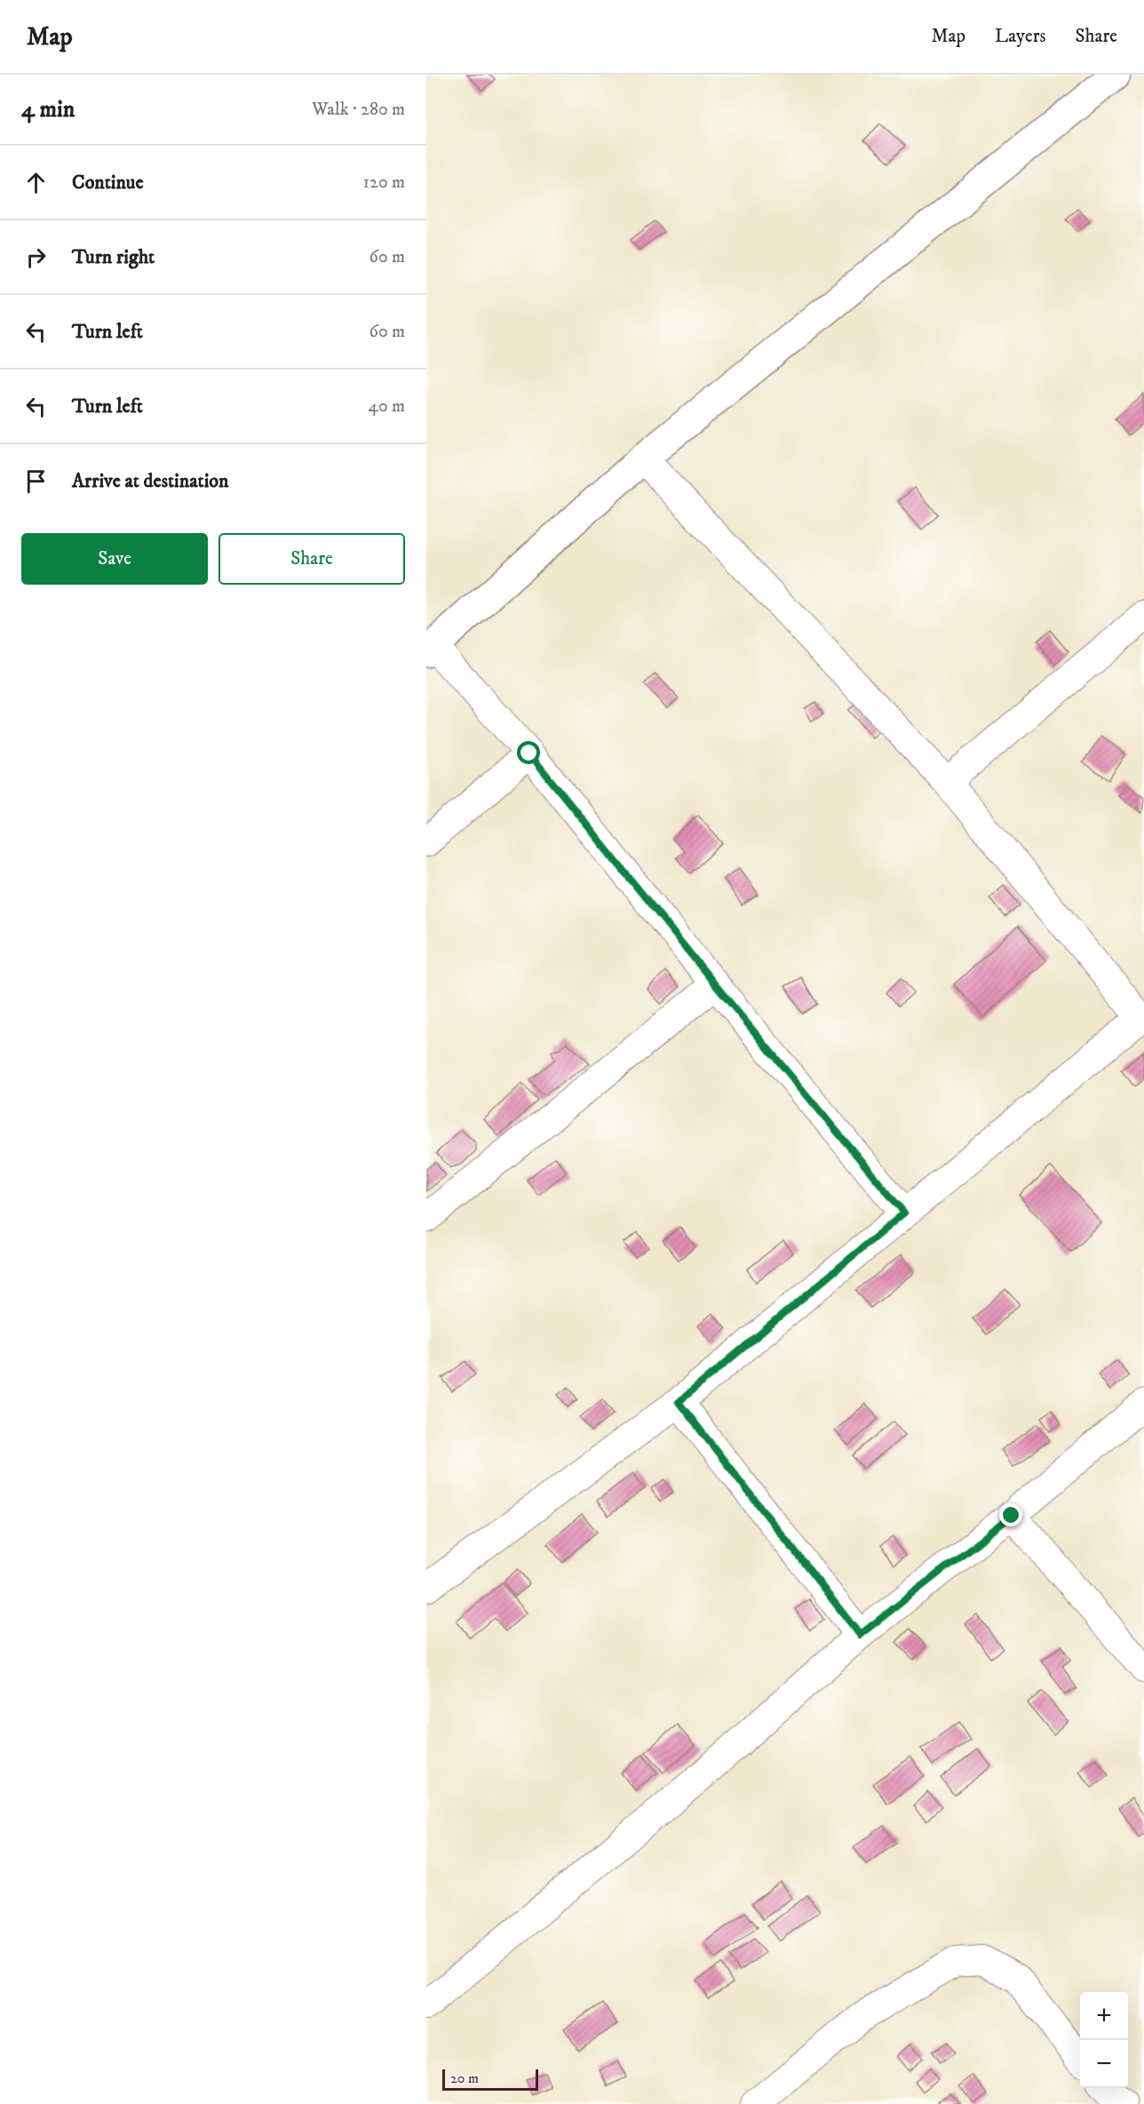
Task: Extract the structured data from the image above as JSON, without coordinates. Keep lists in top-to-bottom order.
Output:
{
  "scale_bar": "20 m",
  "page": {
    "header": "Map",
    "nav": ["Map", "Layers", "Share"],
    "heading": ["4 min", "Walk · 280 m"],
    "list": [
      ["Continue", "120 m"],
      ["Turn right", "60 m"],
      ["Turn left", "60 m"],
      ["Turn left", "40 m"],
      "Arrive at destination"
    ],
    "buttons": ["Save", "Share"],
    "map_buttons": ["+", "−"],
    "scale": "20 m"
  }
}
